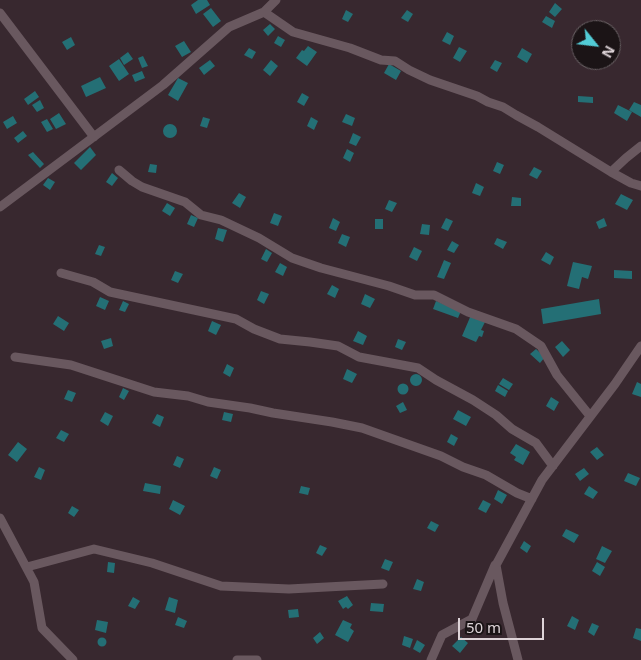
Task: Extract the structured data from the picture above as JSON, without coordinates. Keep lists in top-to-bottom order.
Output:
{
  "scale_bar": "50 m",
  "north": "bottom right"
}
